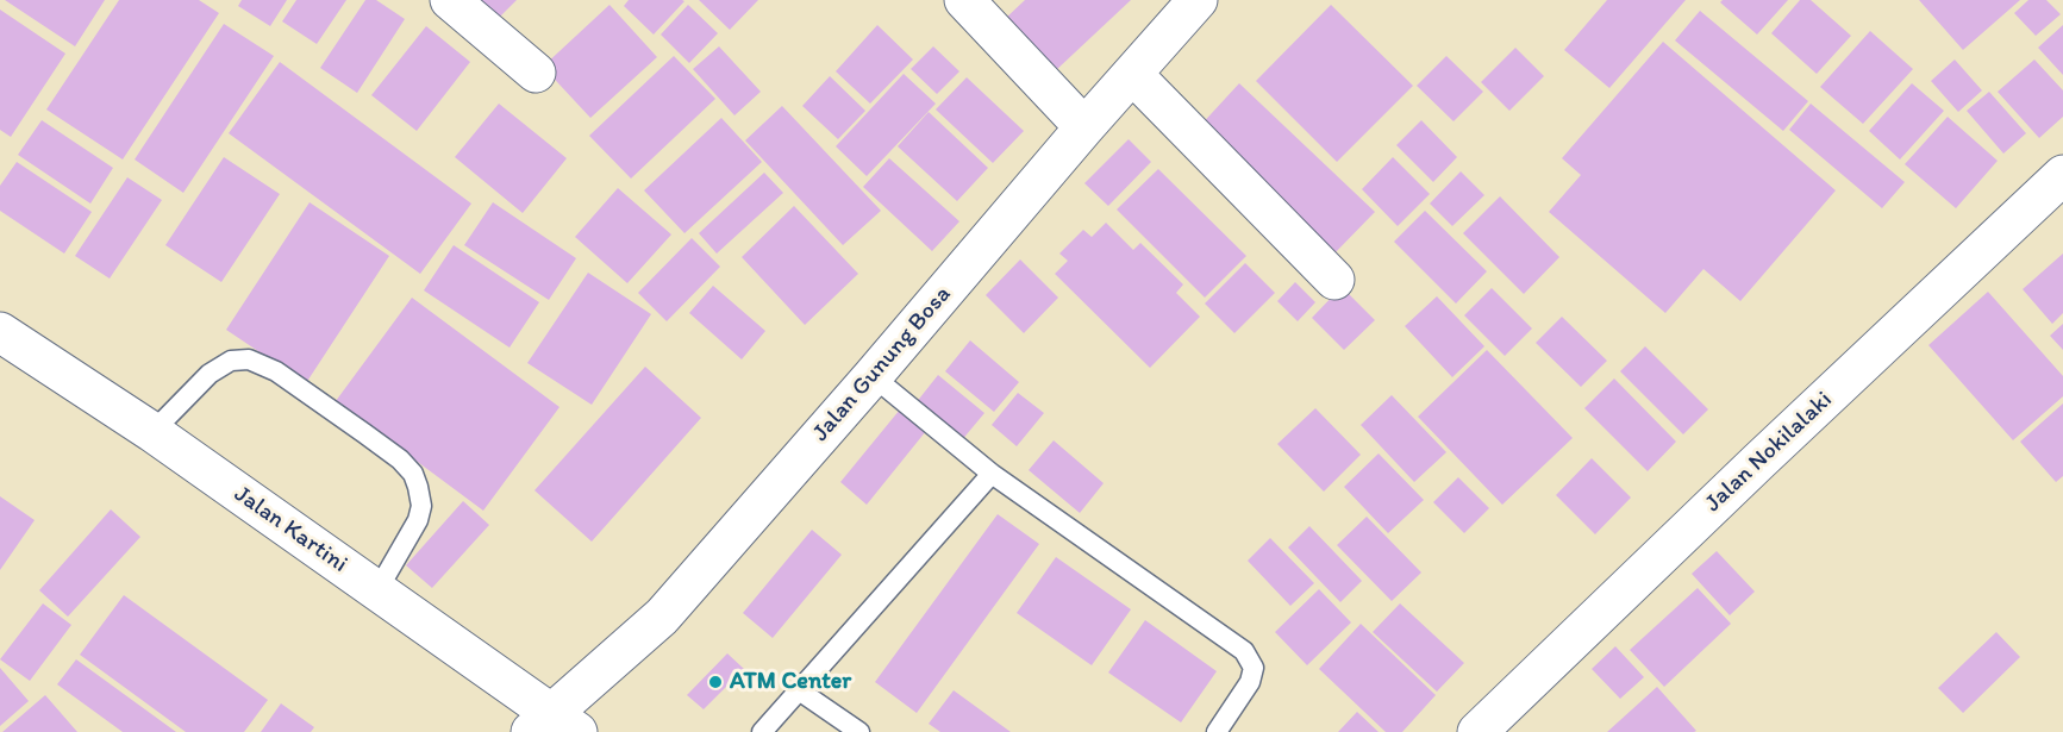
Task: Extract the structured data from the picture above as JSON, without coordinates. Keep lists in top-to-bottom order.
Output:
{
  "streets": {
    "street": ["Jalan Gunung Bosa", "Jalan Nokilalaki", "Jalan Kartini"]
  },
  "crossings": [
    ["Jalan Gunung Bosa", "Jalan Kartini"]
  ],
  "places": ["ATM Center"]
}
